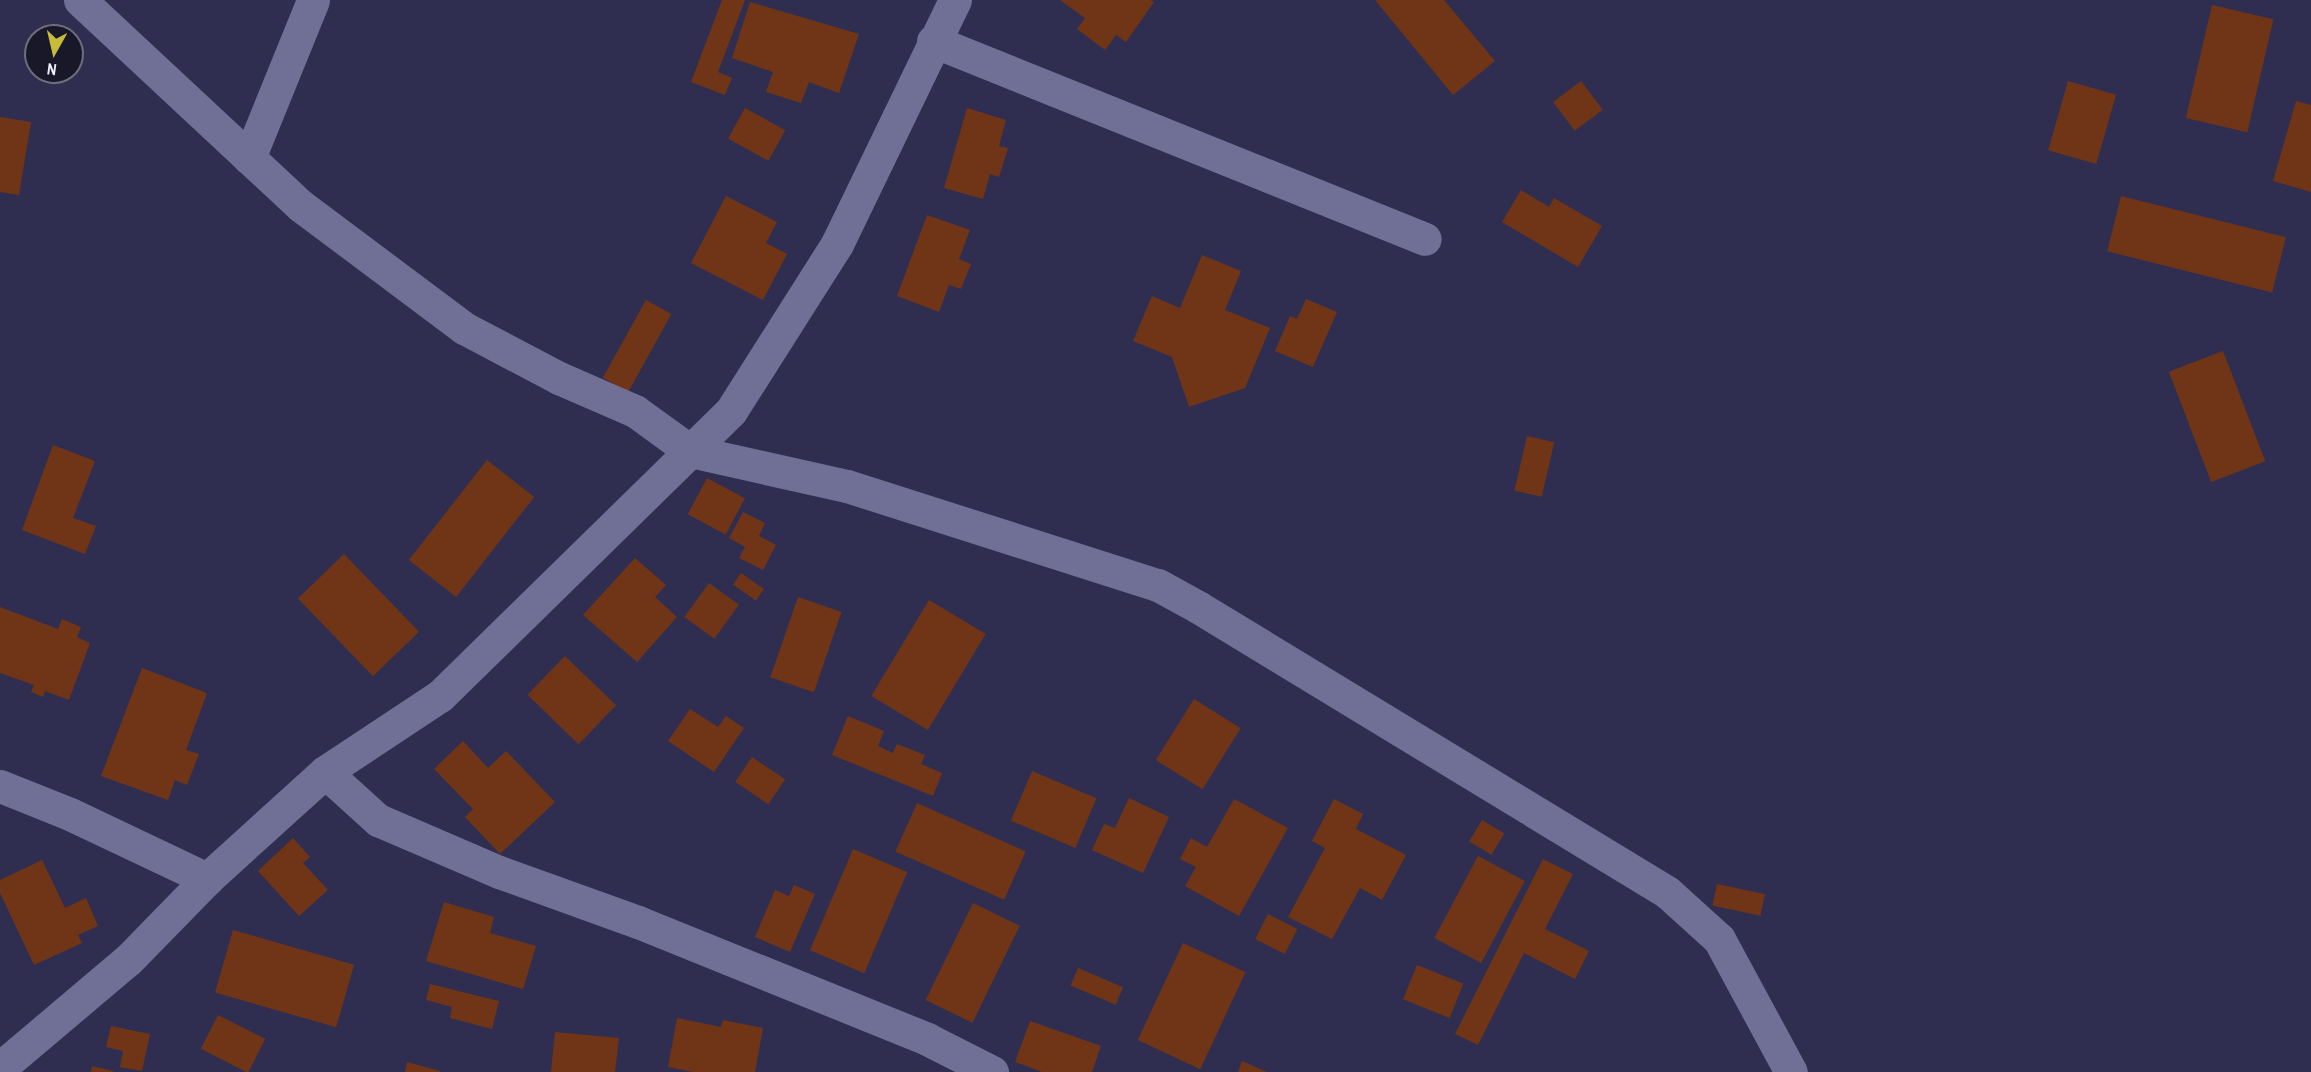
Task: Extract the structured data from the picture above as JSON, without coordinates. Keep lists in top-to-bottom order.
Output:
{
  "north": "bottom"
}
